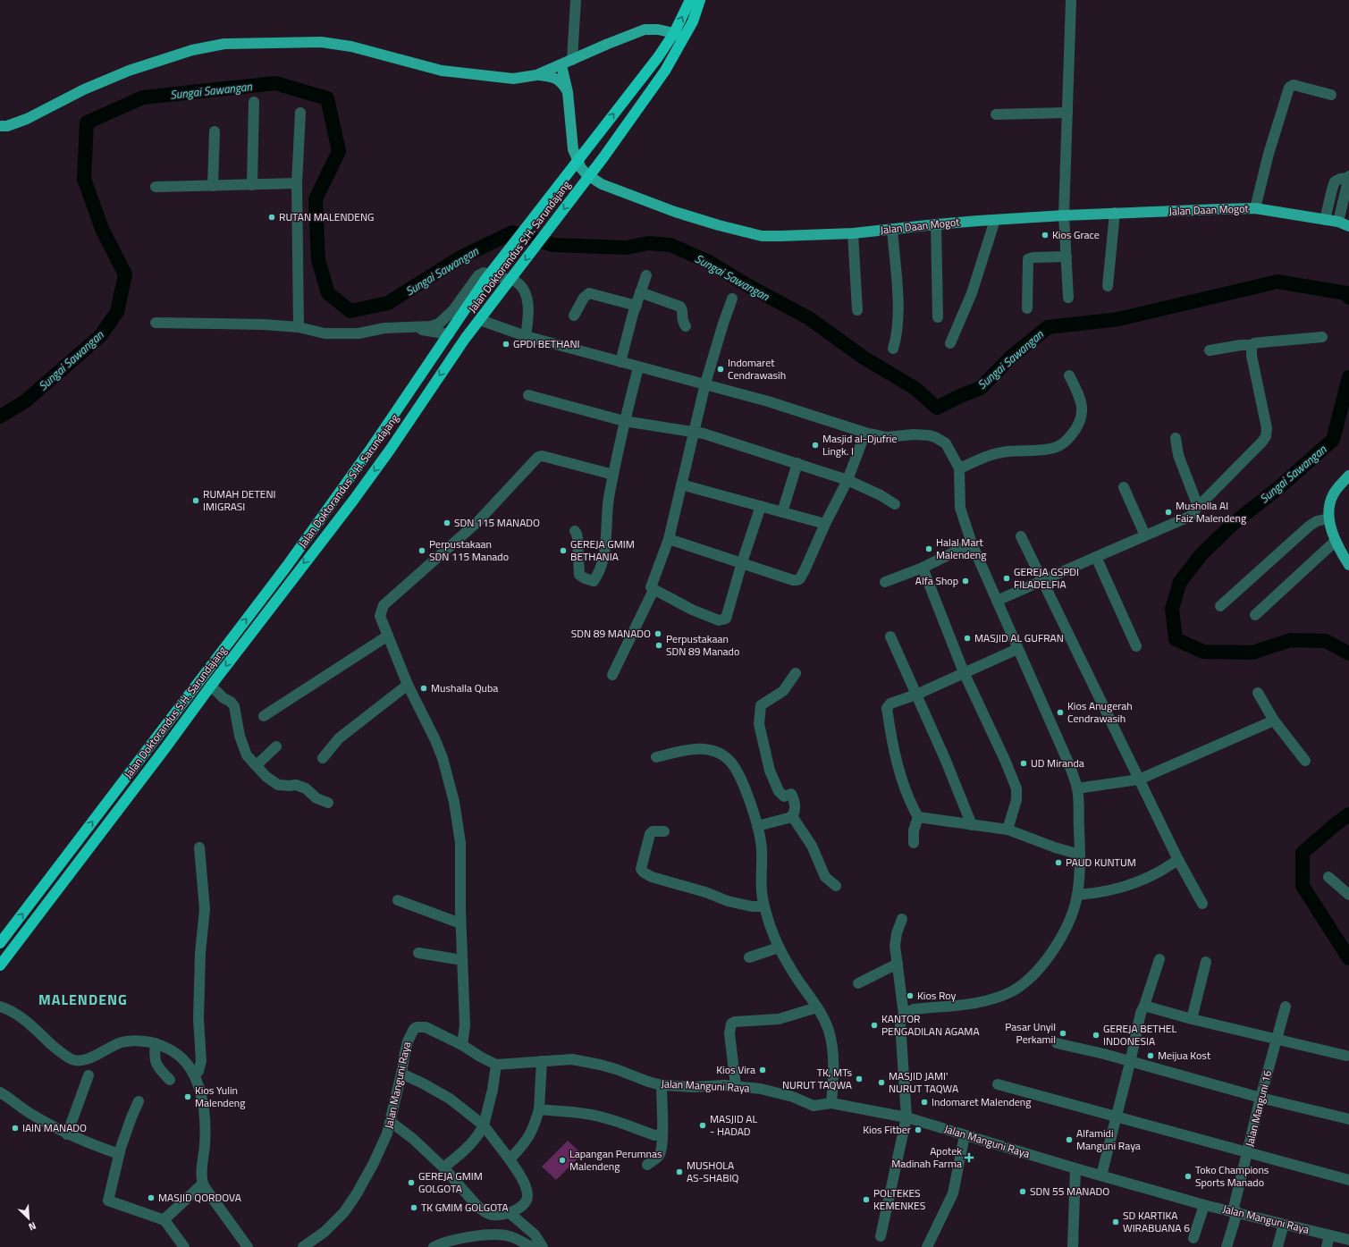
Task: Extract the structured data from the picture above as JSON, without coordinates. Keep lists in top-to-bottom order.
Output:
{
  "streets": {
    "highway": ["Jalan Doktorandus S.H. Sarundajang"],
    "main road": ["Jalan Daan Mogot"],
    "street": ["Jalan Manguni Raya", "Jalan Manguni 16"]
  },
  "crossings": [
    ["Jalan Manguni Raya", "Jalan Manguni 16"]
  ],
  "districts": ["MALENDENG"],
  "water": ["Sungai Sawangan"],
  "places": {
    "other": [
      "RUTAN MALENDENG",
      "Kios Grace",
      "GPDI BETHANI",
      "Indomaret Cendrawasih",
      "Masjid al-Djufrie Lingk. I",
      "RUMAH DETENI IMIGRASI",
      "Musholla Al Faiz Malendeng",
      "SDN 115 MANADO",
      "Halal Mart Malendeng",
      "Perpustakaan SDN 115 Manado",
      "GEREJA GMIM BETHANIA",
      "GEREJA GSPDI FILADELFIA",
      "Alfa Shop",
      "SDN 89 MANADO",
      "MASJID AL GUFRAN",
      "Perpustakaan SDN 89 Manado",
      "Mushalla Quba",
      "Kios Anugerah Cendrawasih",
      "UD Miranda",
      "PAUD KUNTUM",
      "Kios Roy",
      "KANTOR PENGADILAN AGAMA",
      "Pasar Unyil Perkamil",
      "GEREJA BETHEL INDONESIA",
      "Meijua Kost",
      "Kios Vira",
      "TK, MTs NURUT TAQWA",
      "MASJID JAMI' NURUT TAQWA",
      "Kios Yulin Malendeng",
      "Indomaret Malendeng",
      "MASJID AL - HADAD",
      "IAIN MANADO",
      "Kios Fitber",
      "Alfamidi Manguni Raya",
      "Lapangan Perumnas Malendeng",
      "MUSHOLA AS-SHABIQ",
      "Toko Champions Sports Manado",
      "GEREJA GMIM GOLGOTA",
      "SDN 55 MANADO",
      "MASJID QORDOVA",
      "POLTEKES KEMENKES",
      "TK GMIM GOLGOTA",
      "SD KARTIKA WIRABUANA 6"
    ],
    "health": ["Apotek Madinah Farma"]
  },
  "north": "bottom right"
}
